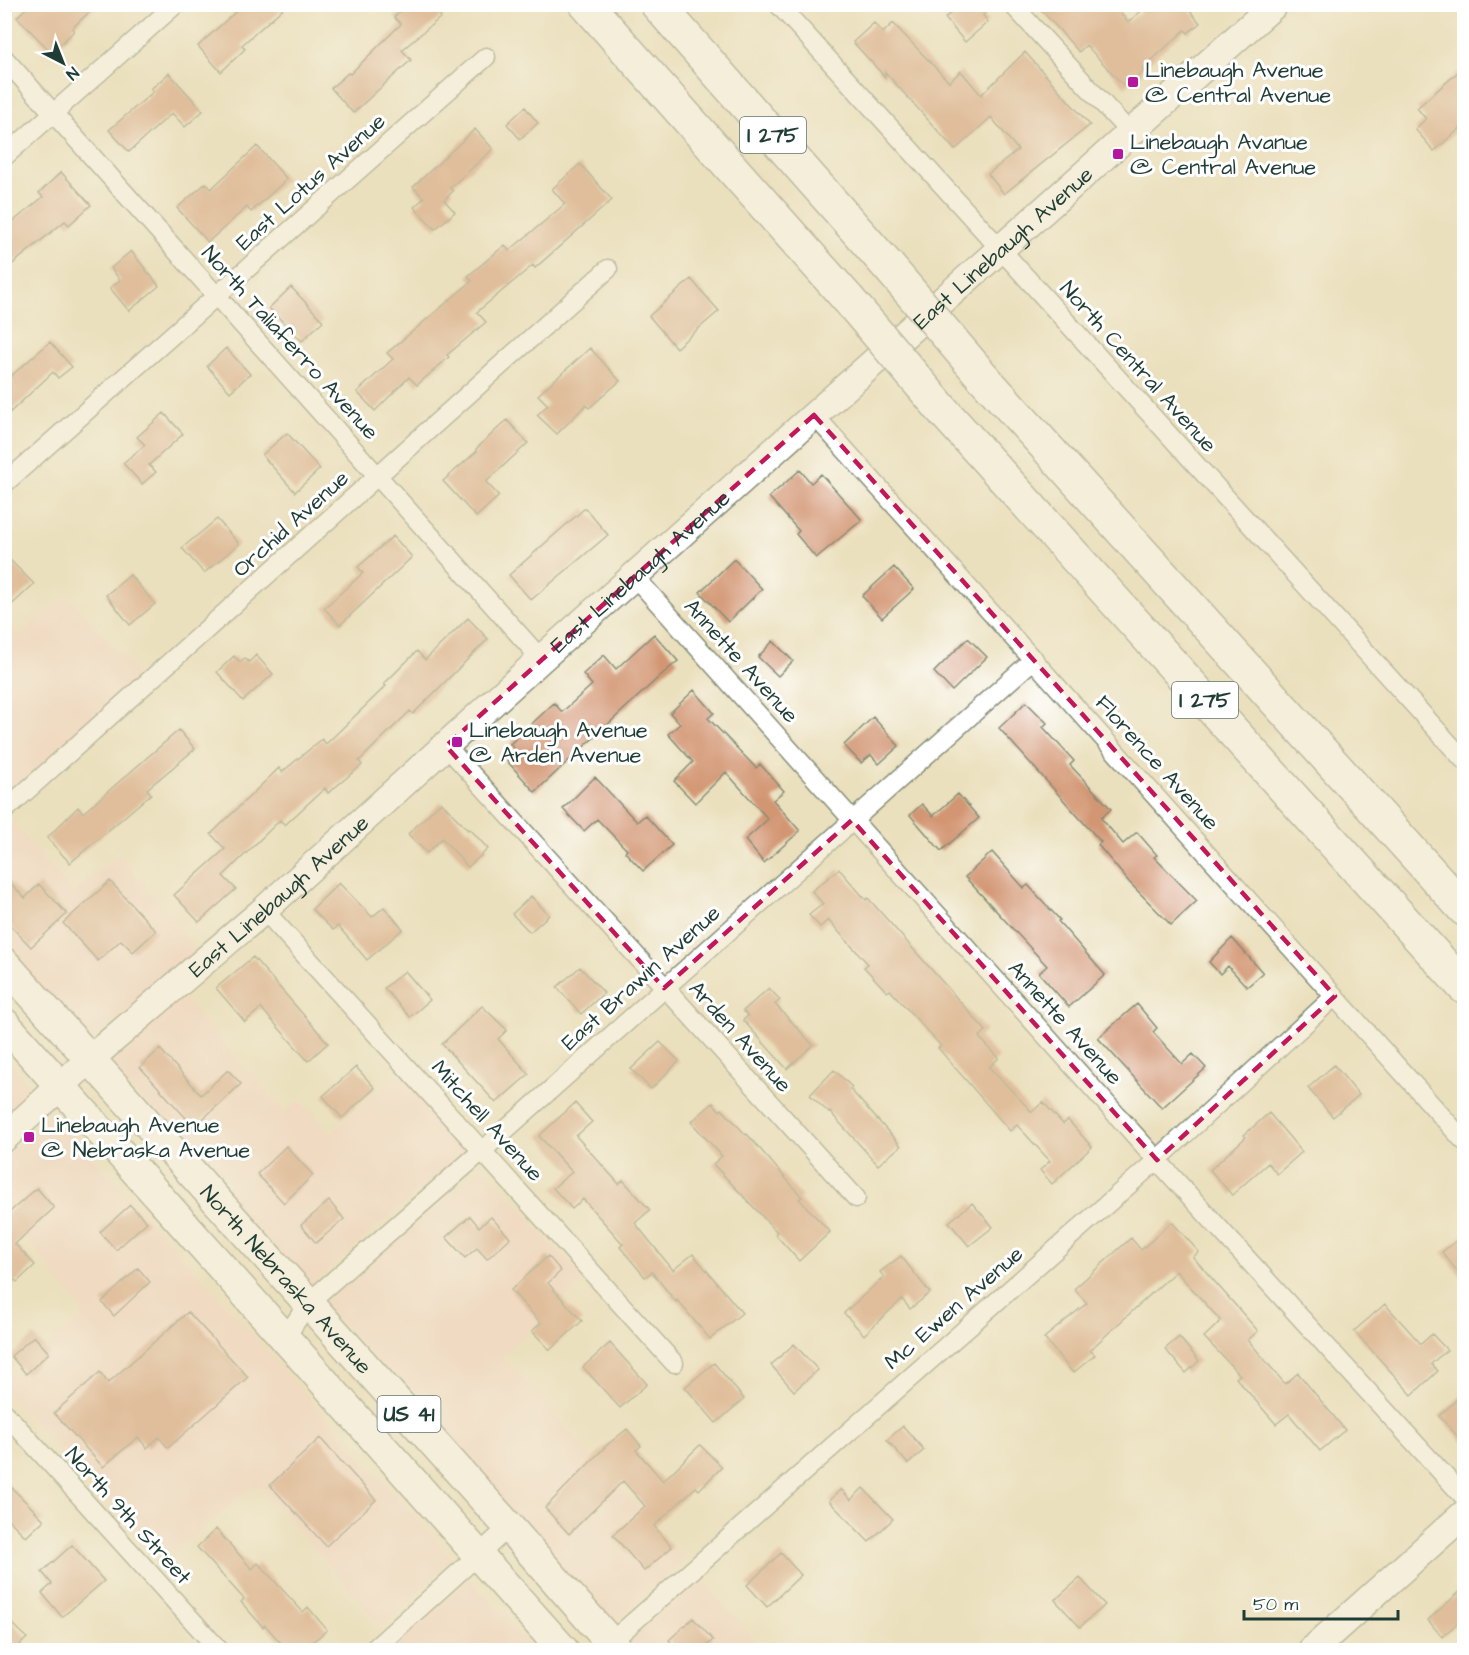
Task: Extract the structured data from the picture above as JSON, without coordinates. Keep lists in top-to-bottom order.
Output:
{
  "streets": {
    "highway": ["I 275"],
    "main road": ["North Nebraska Avenue", "US 41"],
    "street": [
      "East Lotus Avenue",
      "East Linebaugh Avenue",
      "North Taliaferro Avenue",
      "North Central Avenue",
      "Orchid Avenue",
      "Annette Avenue",
      "Florence Avenue",
      "East Brawin Avenue",
      "Arden Avenue",
      "Mitchell Avenue",
      "Mc Ewen Avenue",
      "North 9th Street"
    ]
  },
  "crossings": [
    ["East Lotus Avenue", "North Taliaferro Avenue"],
    ["East Linebaugh Avenue", "North Taliaferro Avenue"],
    ["East Linebaugh Avenue", "North Central Avenue"],
    ["East Linebaugh Avenue", "Annette Avenue"],
    ["East Linebaugh Avenue", "Florence Avenue"],
    ["East Linebaugh Avenue", "Arden Avenue"],
    ["East Linebaugh Avenue", "Mitchell Avenue"],
    ["East Linebaugh Avenue", "North Nebraska Avenue"],
    ["North Taliaferro Avenue", "Orchid Avenue"],
    ["Annette Avenue", "East Brawin Avenue"],
    ["Annette Avenue", "Mc Ewen Avenue"],
    ["Florence Avenue", "East Brawin Avenue"],
    ["Florence Avenue", "Mc Ewen Avenue"],
    ["East Brawin Avenue", "Arden Avenue"],
    ["East Brawin Avenue", "Mitchell Avenue"],
    ["East Brawin Avenue", "North Nebraska Avenue"],
    ["North Nebraska Avenue", "Mc Ewen Avenue"]
  ],
  "places": {
    "transit": [
      "Linebaugh Avenue @ Central Avenue",
      "Linebaugh Avanue @ Central Avenue",
      "Linebaugh Avenue @ Arden Avenue",
      "Linebaugh Avenue @ Nebraska Avenue"
    ]
  },
  "scale_bar": "50 m",
  "north": "bottom right"
}
